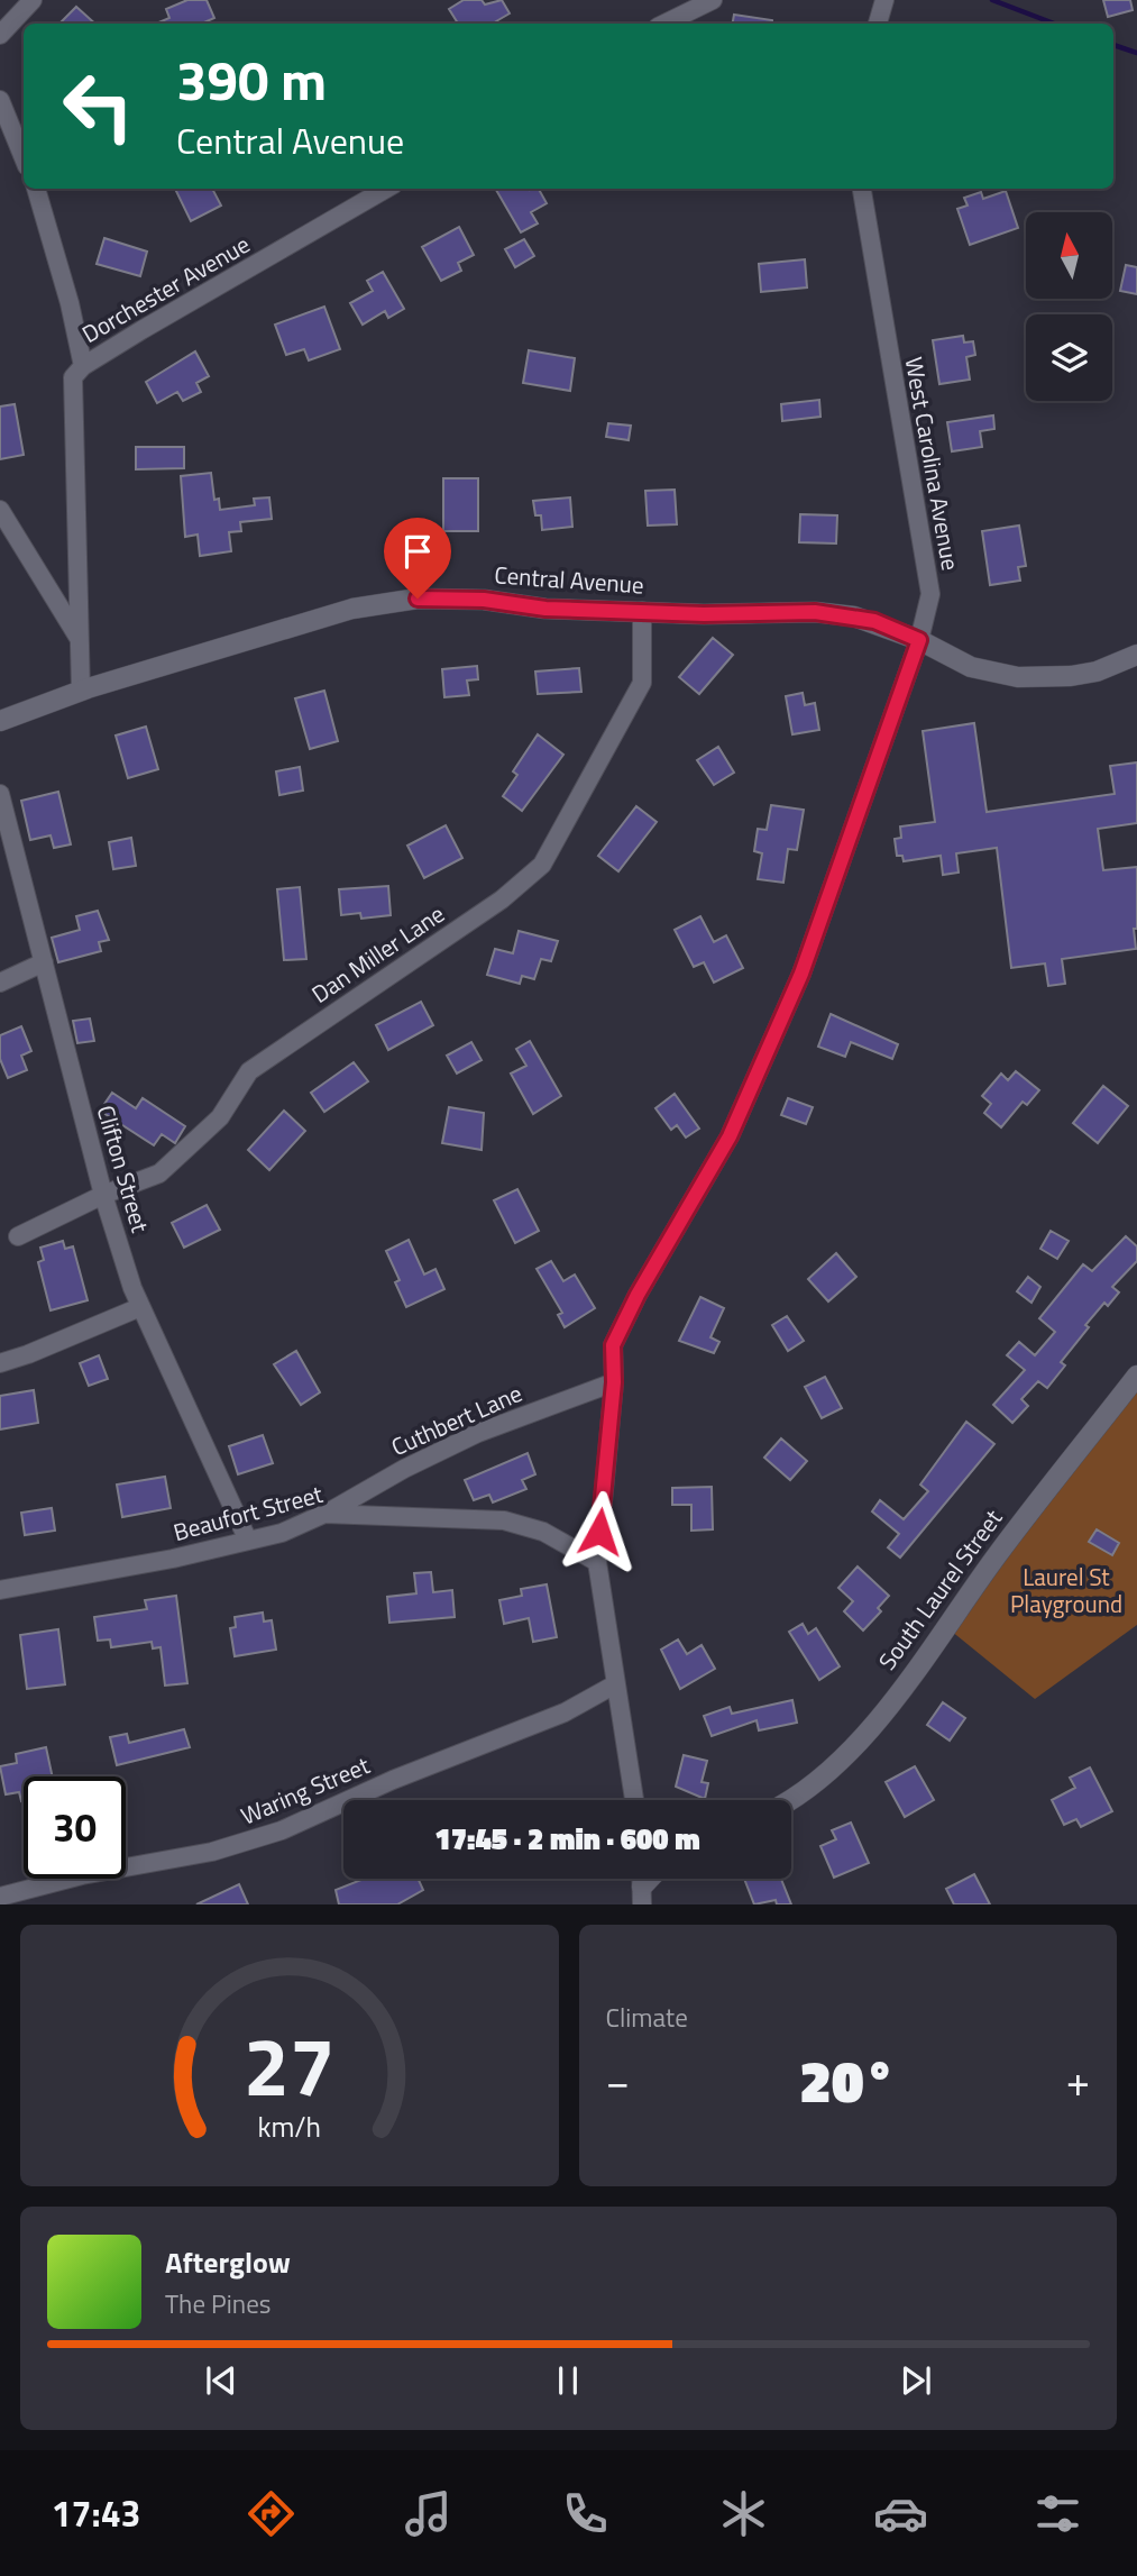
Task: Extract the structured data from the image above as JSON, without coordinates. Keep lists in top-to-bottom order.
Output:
{
  "streets": {
    "street": [
      "Dorchester Avenue",
      "West Carolina Avenue",
      "Central Avenue",
      "Dan Miller Lane",
      "Clifton Street",
      "Cuthbert Lane",
      "Beaufort Street",
      "South Laurel Street",
      "Waring Street"
    ]
  },
  "crossings": [
    ["Dorchester Avenue", "Central Avenue"],
    ["West Carolina Avenue", "Central Avenue"],
    ["West Carolina Avenue", "Cuthbert Lane"],
    ["West Carolina Avenue", "Beaufort Street"],
    ["West Carolina Avenue", "Waring Street"],
    ["Central Avenue", "Dan Miller Lane"],
    ["Dan Miller Lane", "Clifton Street"],
    ["Clifton Street", "Beaufort Street"],
    ["Cuthbert Lane", "Beaufort Street"]
  ],
  "parks": ["Laurel St Playground"],
  "north": "top",
  "page": {
    "turn": ["390 m", "Central Avenue"],
    "limit": "30",
    "trip": "17:45 · 2 min · 600 m",
    "tile": "Climate",
    "heat": ["−", "20°", "+"],
    "song": ["Afterglow", "The Pines"],
    "tabs": "17:43",
    "gauge": ["27", "km/h"]
  }
}
